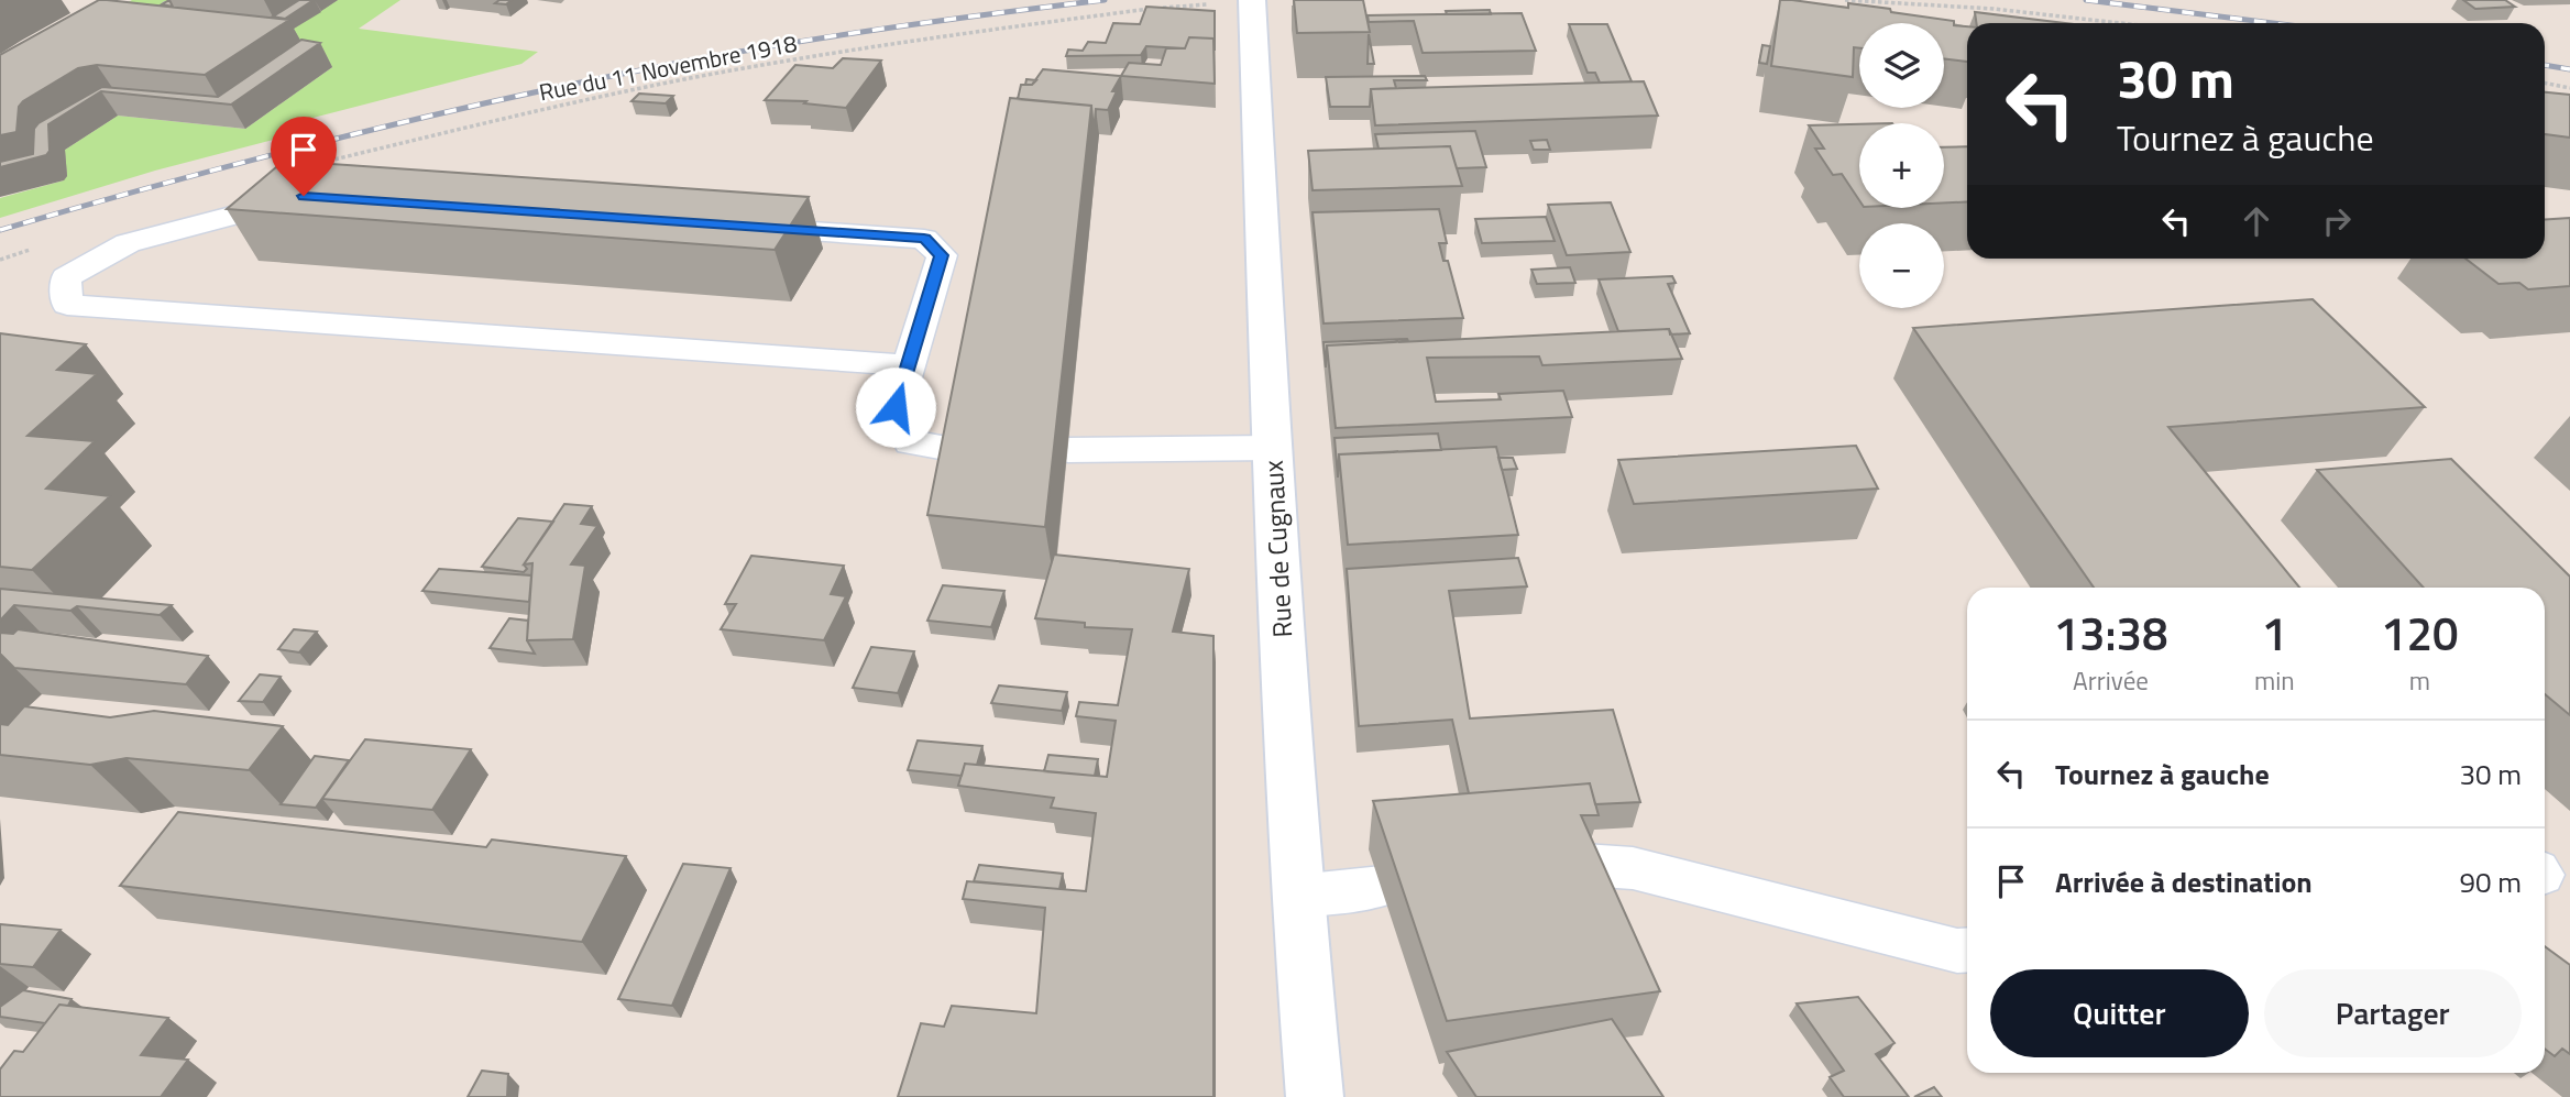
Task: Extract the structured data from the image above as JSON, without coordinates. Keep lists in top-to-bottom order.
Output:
{
  "streets": {
    "street": ["Rue de Cugnaux"],
    "path": ["Rue du 11 Novembre 1918"]
  },
  "crossings": [
    ["Rue du 11 Novembre 1918", "Rue de Cugnaux"]
  ],
  "page": {
    "map_buttons": ["+", "−"],
    "turn": ["30 m", "Tournez à gauche"],
    "eta": [
      "13:38",
      "Arrivée",
      "1",
      "min",
      "120",
      "m"
    ],
    "list": [
      {
        "name": "Tournez à gauche",
        "value": "30 m"
      },
      {
        "name": "Arrivée à destination",
        "value": "90 m"
      }
    ],
    "buttons": ["Quitter", "Partager"]
  }
}
